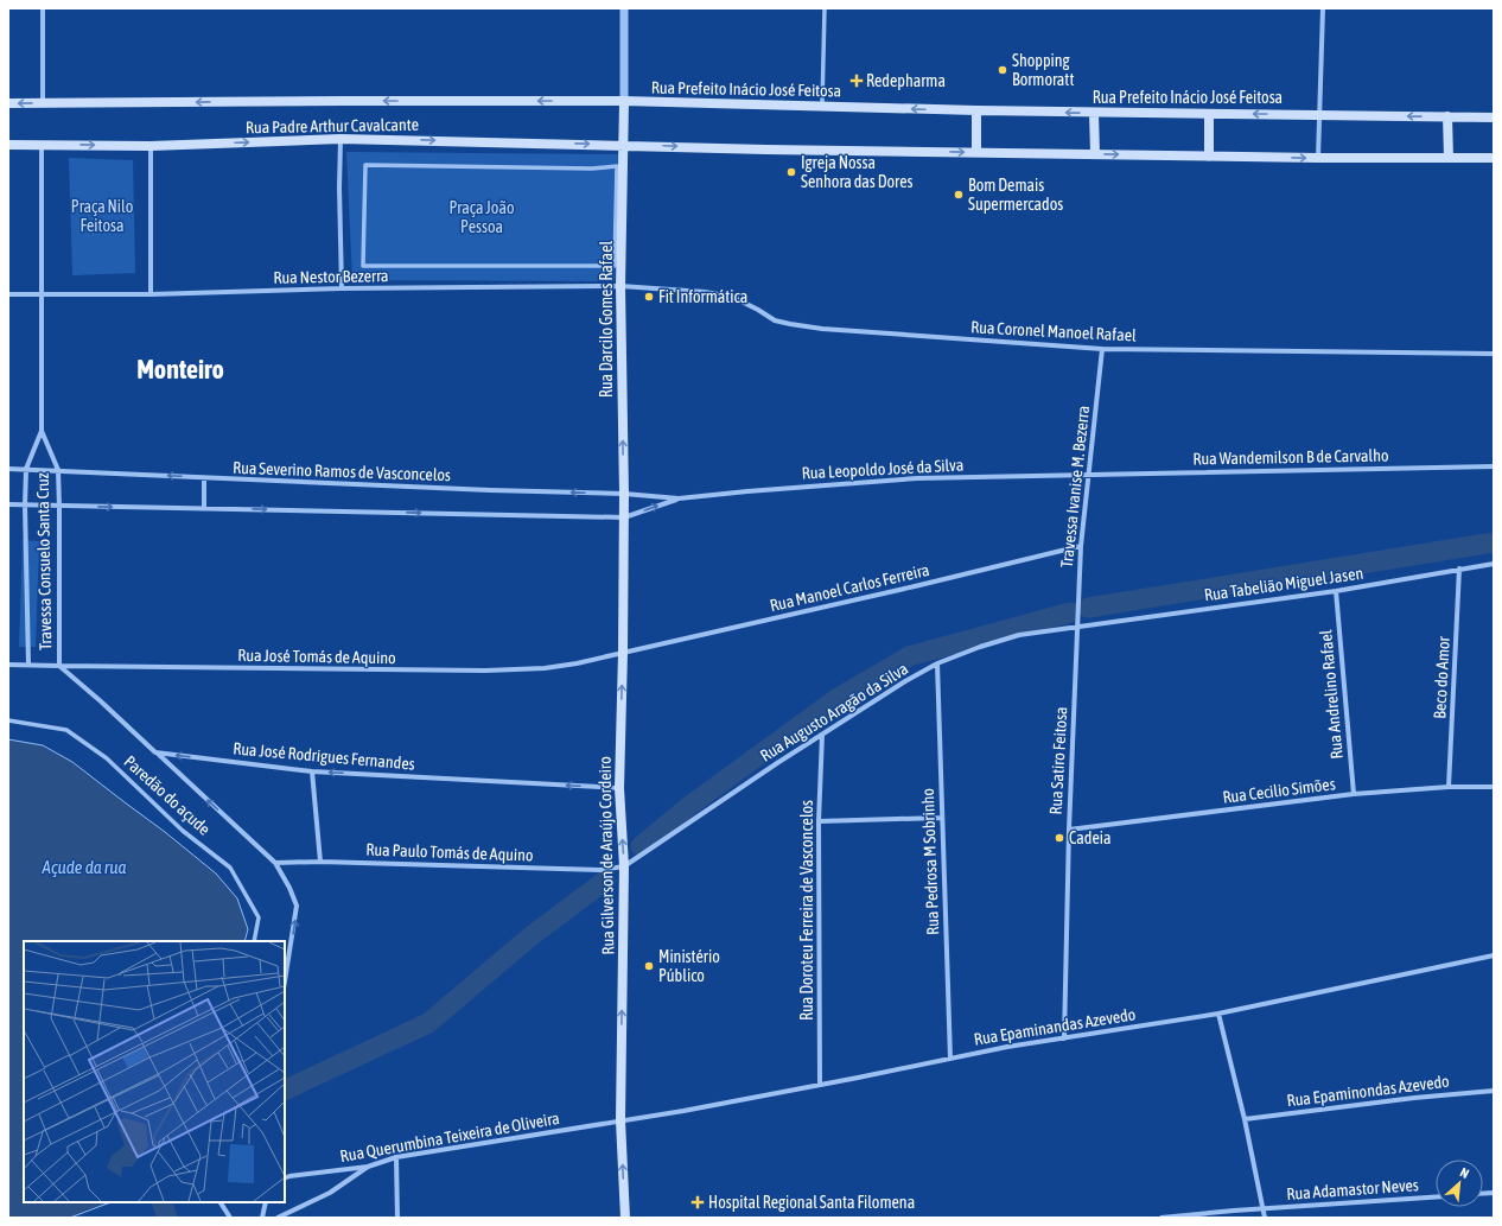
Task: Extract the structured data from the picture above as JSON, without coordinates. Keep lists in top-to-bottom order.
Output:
{
  "streets": {
    "main road": [
      "Rua Prefeito Inácio José Feitosa",
      "Rua Padre Arthur Cavalcante",
      "Rua Darcilo Gomes Rafael",
      "Rua Gilverson de Araújo Cordeiro"
    ],
    "street": [
      "Rua Nestor Bezerra",
      "Rua Coronel Manoel Rafael",
      "Rua Wandemilson B de Carvalho",
      "Rua Leopoldo José da Silva",
      "Rua Severino Ramos de Vasconcelos",
      "Travessa Ivanise M. Bezerra",
      "Travessa Consuelo Santa Cruz",
      "Rua Tabelião Miguel Jasen",
      "Rua Manoel Carlos Ferreira",
      "Rua José Tomás de Aquino",
      "Beco do Amor",
      "Rua Andrelino Rafael",
      "Rua Augusto Aragão da Silva",
      "Rua José Rodrigues Fernandes",
      "Rua Satiro Feitosa",
      "Rua Cecilio Simões",
      "Paredão do açude",
      "Rua Paulo Tomás de Aquino",
      "Rua Pedrosa M Sobrinho",
      "Rua Doroteu Ferreira de Vasconcelos",
      "Rua Epaminandas Azevedo",
      "Rua Epaminondas Azevedo",
      "Rua Querumbina Teixeira de Oliveira",
      "Rua Adamastor Neves"
    ]
  },
  "crossings": [
    ["Rua Prefeito Inácio José Feitosa", "Rua Padre Arthur Cavalcante"],
    ["Rua Prefeito Inácio José Feitosa", "Rua Darcilo Gomes Rafael"],
    ["Rua Padre Arthur Cavalcante", "Rua Darcilo Gomes Rafael"],
    ["Rua Padre Arthur Cavalcante", "Travessa Consuelo Santa Cruz"],
    ["Rua Nestor Bezerra", "Rua Darcilo Gomes Rafael"],
    ["Rua Nestor Bezerra", "Rua Coronel Manoel Rafael"],
    ["Rua Nestor Bezerra", "Travessa Consuelo Santa Cruz"],
    ["Rua Darcilo Gomes Rafael", "Rua Coronel Manoel Rafael"],
    ["Rua Darcilo Gomes Rafael", "Rua Leopoldo José da Silva"],
    ["Rua Darcilo Gomes Rafael", "Rua Severino Ramos de Vasconcelos"],
    ["Rua Darcilo Gomes Rafael", "Rua Gilverson de Araújo Cordeiro"],
    ["Rua Coronel Manoel Rafael", "Travessa Ivanise M. Bezerra"],
    ["Rua Wandemilson B de Carvalho", "Rua Leopoldo José da Silva"],
    ["Rua Wandemilson B de Carvalho", "Travessa Ivanise M. Bezerra"],
    ["Rua Leopoldo José da Silva", "Rua Severino Ramos de Vasconcelos"],
    ["Rua Leopoldo José da Silva", "Travessa Ivanise M. Bezerra"],
    ["Rua Leopoldo José da Silva", "Rua Gilverson de Araújo Cordeiro"],
    ["Rua Severino Ramos de Vasconcelos", "Travessa Consuelo Santa Cruz"],
    ["Rua Severino Ramos de Vasconcelos", "Rua Gilverson de Araújo Cordeiro"],
    ["Travessa Ivanise M. Bezerra", "Rua Tabelião Miguel Jasen"],
    ["Travessa Ivanise M. Bezerra", "Rua Manoel Carlos Ferreira"],
    ["Travessa Ivanise M. Bezerra", "Rua Augusto Aragão da Silva"],
    ["Travessa Ivanise M. Bezerra", "Rua Satiro Feitosa"],
    ["Travessa Consuelo Santa Cruz", "Rua José Tomás de Aquino"],
    ["Rua Tabelião Miguel Jasen", "Beco do Amor"],
    ["Rua Tabelião Miguel Jasen", "Rua Andrelino Rafael"],
    ["Rua Tabelião Miguel Jasen", "Rua Augusto Aragão da Silva"],
    ["Rua Tabelião Miguel Jasen", "Rua Satiro Feitosa"],
    ["Rua Manoel Carlos Ferreira", "Rua José Tomás de Aquino"],
    ["Rua Manoel Carlos Ferreira", "Rua Gilverson de Araújo Cordeiro"],
    ["Rua José Tomás de Aquino", "Rua Gilverson de Araújo Cordeiro"],
    ["Beco do Amor", "Rua Cecilio Simões"],
    ["Rua Andrelino Rafael", "Rua Cecilio Simões"],
    ["Rua Augusto Aragão da Silva", "Rua Satiro Feitosa"],
    ["Rua Augusto Aragão da Silva", "Rua Paulo Tomás de Aquino"],
    ["Rua Augusto Aragão da Silva", "Rua Gilverson de Araújo Cordeiro"],
    ["Rua Augusto Aragão da Silva", "Rua Pedrosa M Sobrinho"],
    ["Rua Augusto Aragão da Silva", "Rua Doroteu Ferreira de Vasconcelos"],
    ["Rua José Rodrigues Fernandes", "Rua Gilverson de Araújo Cordeiro"],
    ["Rua Satiro Feitosa", "Rua Cecilio Simões"],
    ["Rua Satiro Feitosa", "Rua Epaminandas Azevedo"],
    ["Rua Paulo Tomás de Aquino", "Rua Gilverson de Araújo Cordeiro"],
    ["Rua Gilverson de Araújo Cordeiro", "Rua Epaminandas Azevedo"],
    ["Rua Gilverson de Araújo Cordeiro", "Rua Querumbina Teixeira de Oliveira"],
    ["Rua Pedrosa M Sobrinho", "Rua Epaminandas Azevedo"],
    ["Rua Doroteu Ferreira de Vasconcelos", "Rua Epaminandas Azevedo"],
    ["Rua Epaminandas Azevedo", "Rua Querumbina Teixeira de Oliveira"]
  ],
  "one_way": ["Rua Darcilo Gomes Rafael", "Rua José Rodrigues Fernandes", "Rua Gilverson de Araújo Cordeiro"],
  "districts": ["Monteiro"],
  "water": ["Açude da rua"],
  "parks": ["Praça Nilo Feitosa", "Praça João Pessoa"],
  "places": {
    "other": [
      "Shopping Bormoratt",
      "Igreja Nossa Senhora das Dores",
      "Bom Demais Supermercados",
      "Fit Informática",
      "Cadeia",
      "Ministério Público"
    ],
    "health": ["Redepharma", "Hospital Regional Santa Filomena"]
  },
  "north": "top right"
}
